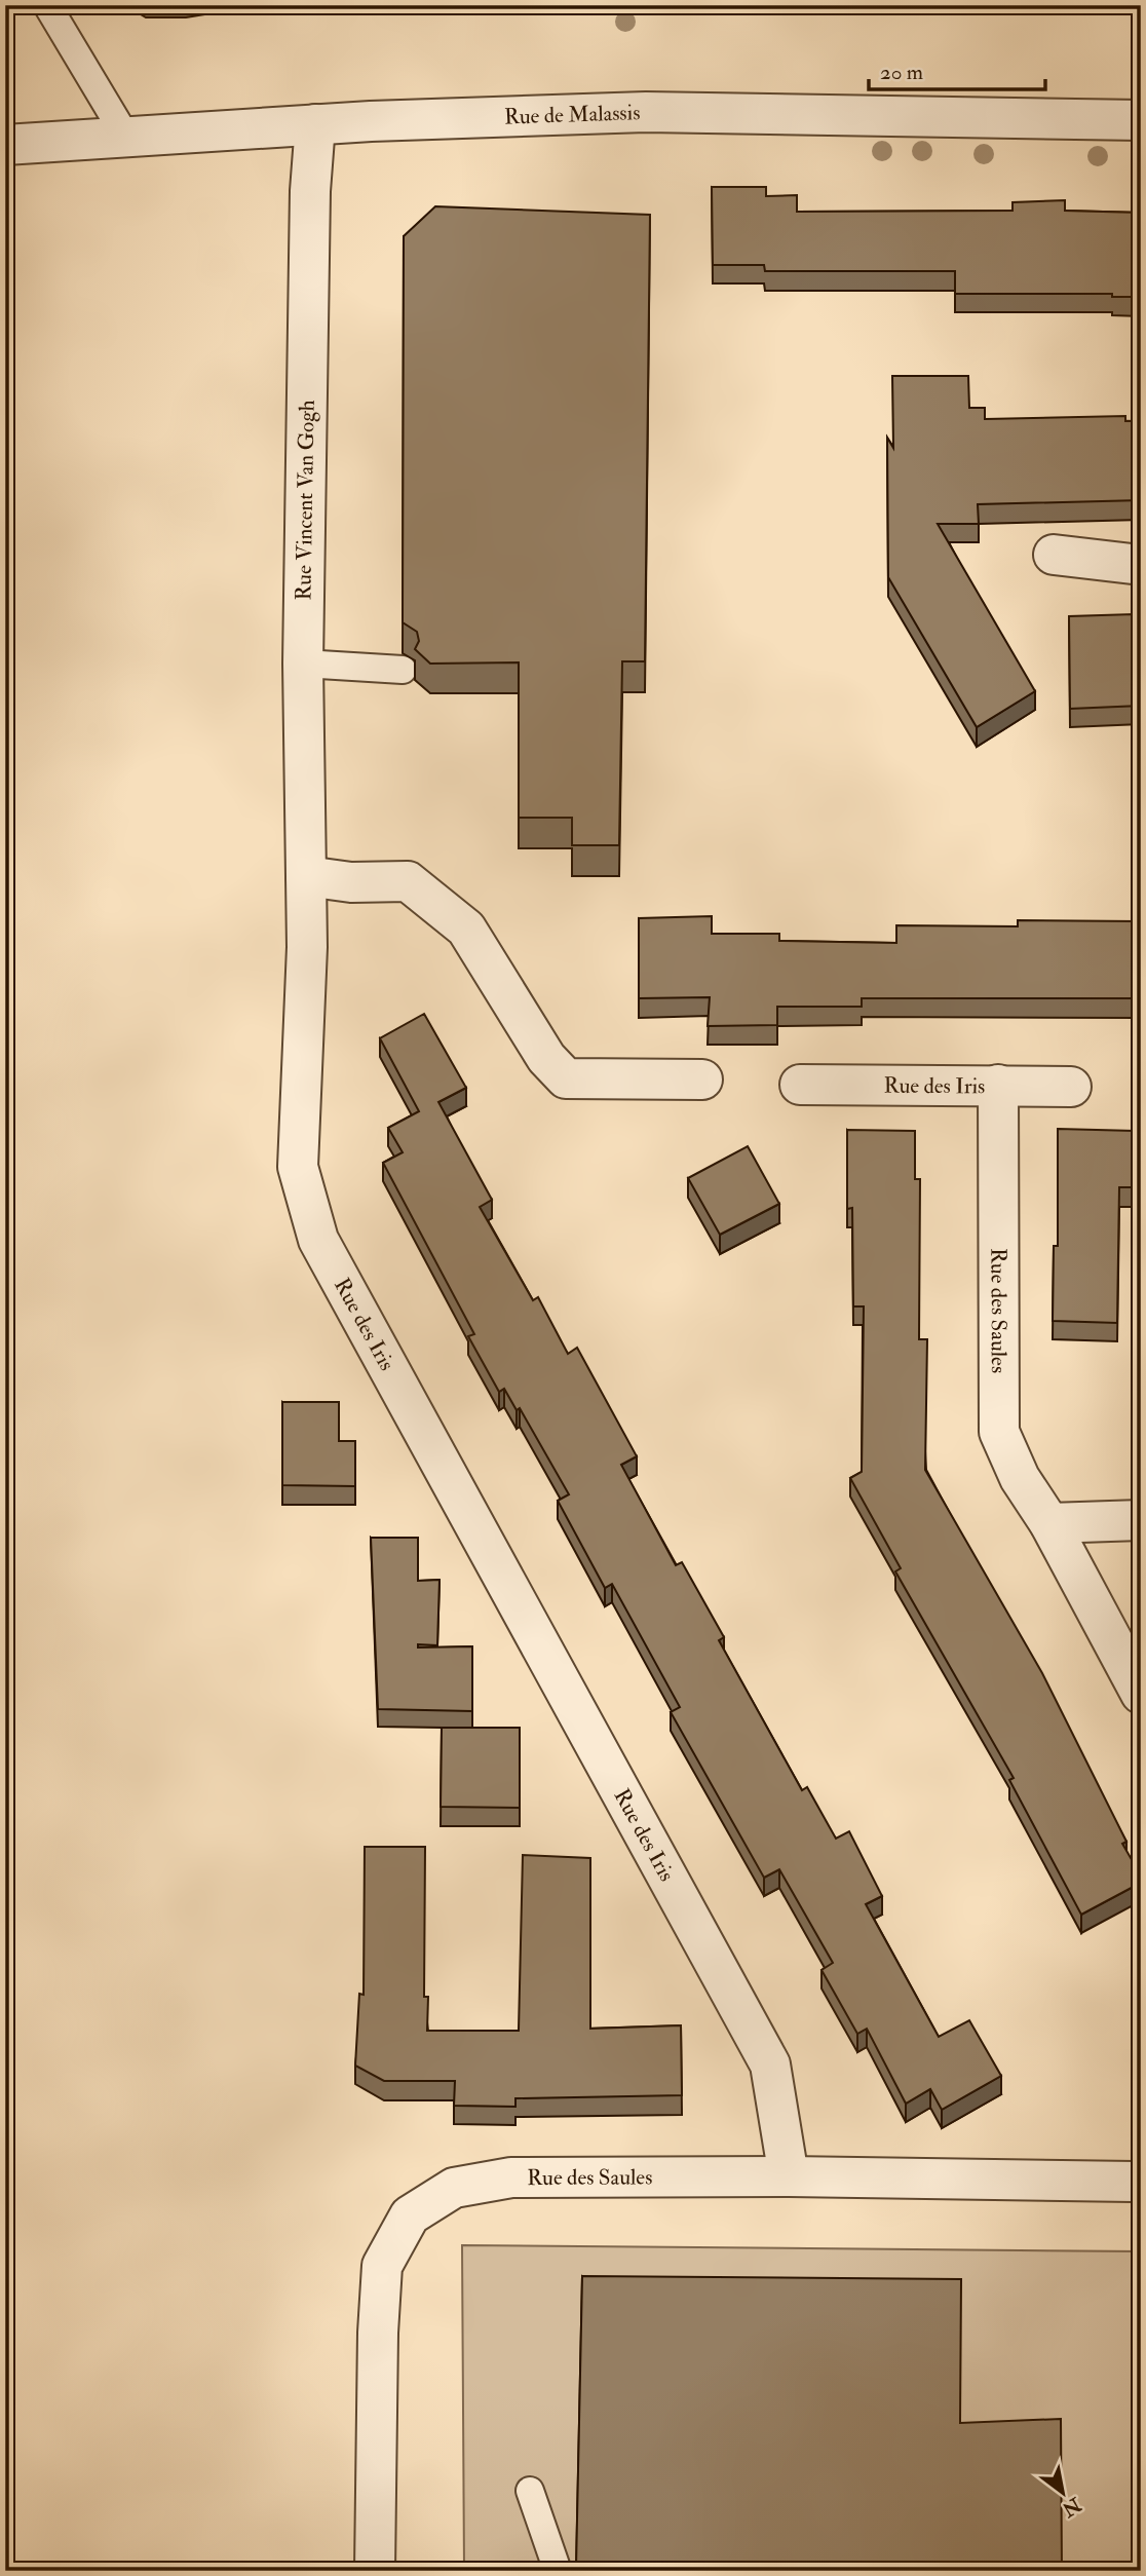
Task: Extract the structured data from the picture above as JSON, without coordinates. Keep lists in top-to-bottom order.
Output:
{
  "streets": {
    "street": [
      "Rue de Malassis",
      "Rue Vincent Van Gogh",
      "Rue des Iris",
      "Rue des Saules"
    ]
  },
  "crossings": [
    ["Rue de Malassis", "Rue Vincent Van Gogh"],
    ["Rue Vincent Van Gogh", "Rue des Iris"],
    ["Rue des Iris", "Rue des Saules"]
  ],
  "scale_bar": "20 m",
  "north": "bottom right"
}
